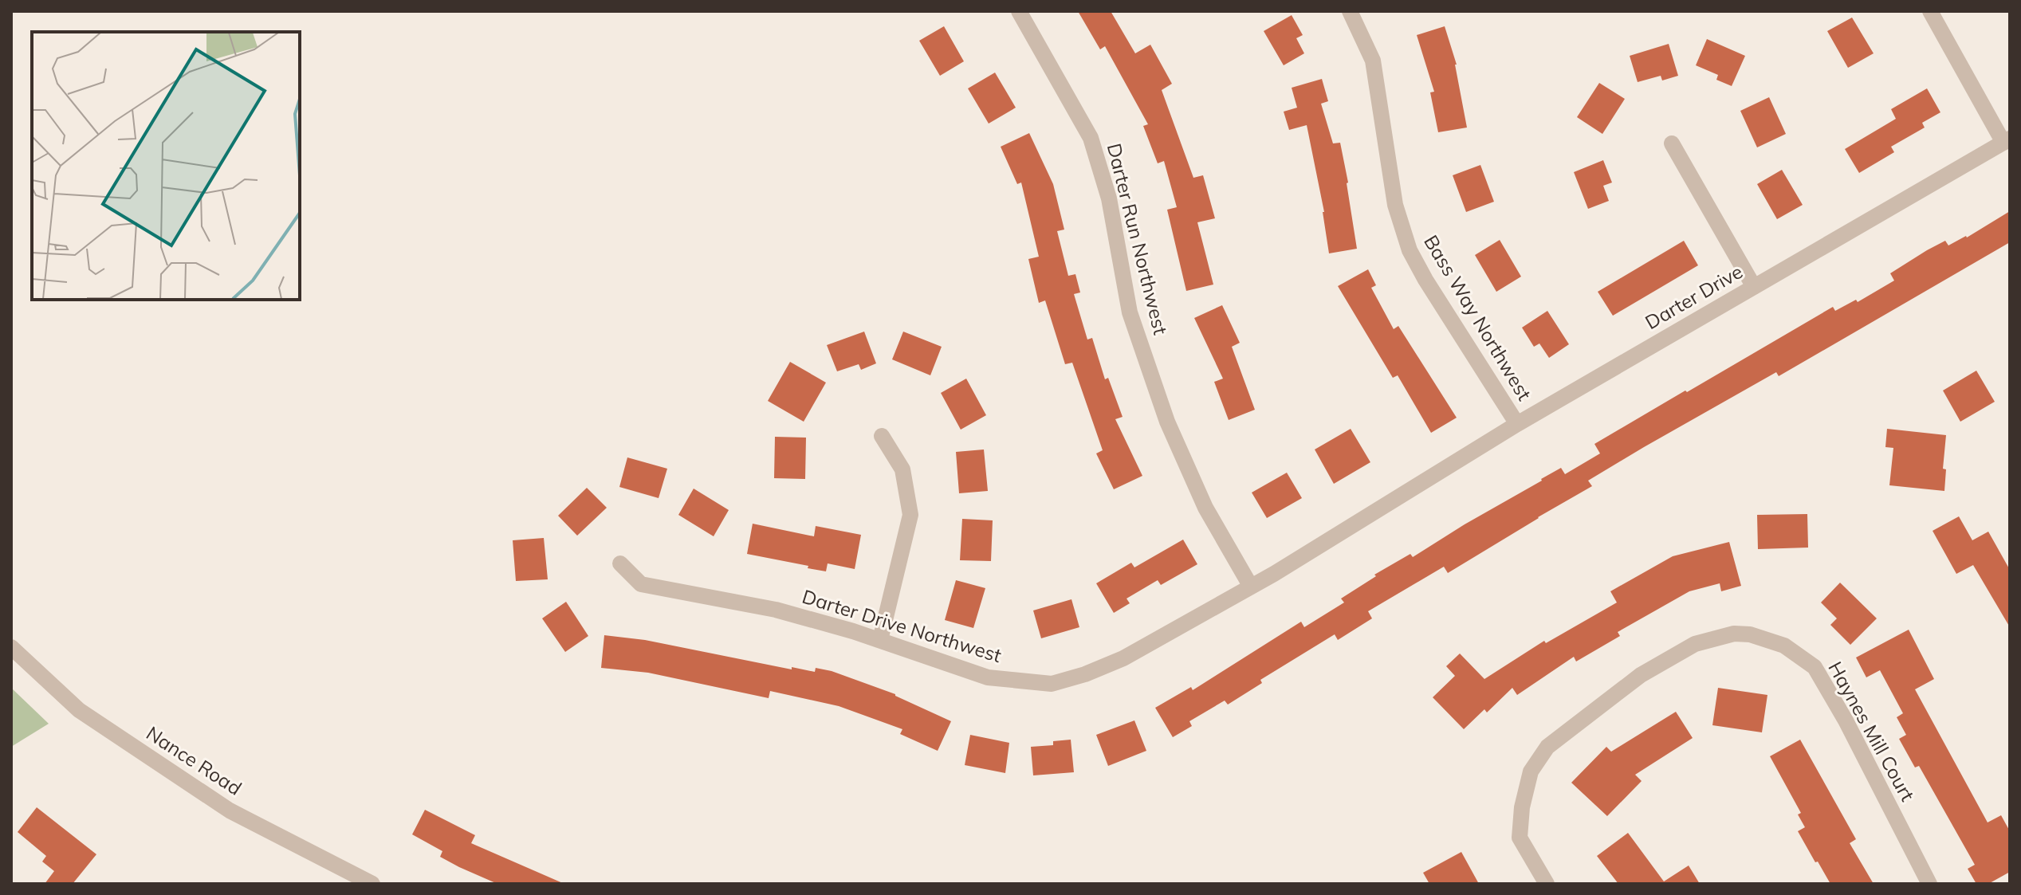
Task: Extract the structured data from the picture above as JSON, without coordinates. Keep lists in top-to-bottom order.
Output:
{
  "streets": {
    "street": [
      "Darter Run Northwest",
      "Darter Drive",
      "Bass Way Northwest",
      "Darter Drive Northwest",
      "Haynes Mill Court",
      "Nance Road"
    ]
  },
  "crossings": [
    ["Darter Run Northwest", "Darter Drive Northwest"],
    ["Darter Drive", "Bass Way Northwest"],
    ["Darter Drive", "Darter Drive Northwest"]
  ]
}
